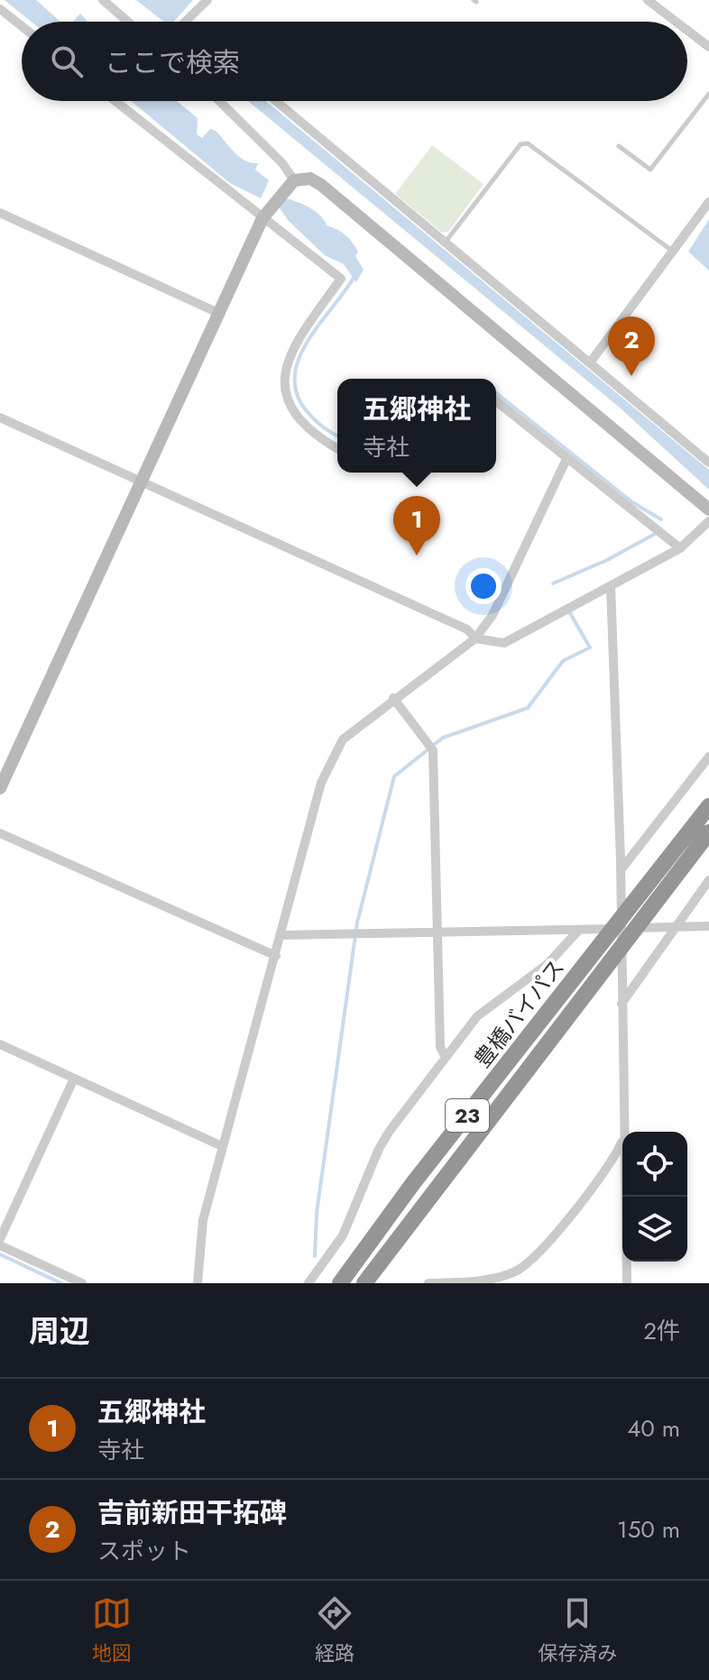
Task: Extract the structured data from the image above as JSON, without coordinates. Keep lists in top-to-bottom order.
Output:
{
  "streets": {
    "highway": ["豊橋バイパス", "23"]
  },
  "page": {
    "search": "ここで検索",
    "pins": ["2", "1"],
    "popup": ["五郷神社", "寺社"],
    "heading": ["周辺", "2件"],
    "list": [
      {
        "mark": "1",
        "name": "五郷神社",
        "note": "寺社",
        "value": "40 m"
      },
      {
        "mark": "2",
        "name": "吉前新田干拓碑",
        "note": "スポット",
        "value": "150 m"
      }
    ],
    "nav": ["地図", "経路", "保存済み"]
  }
}
